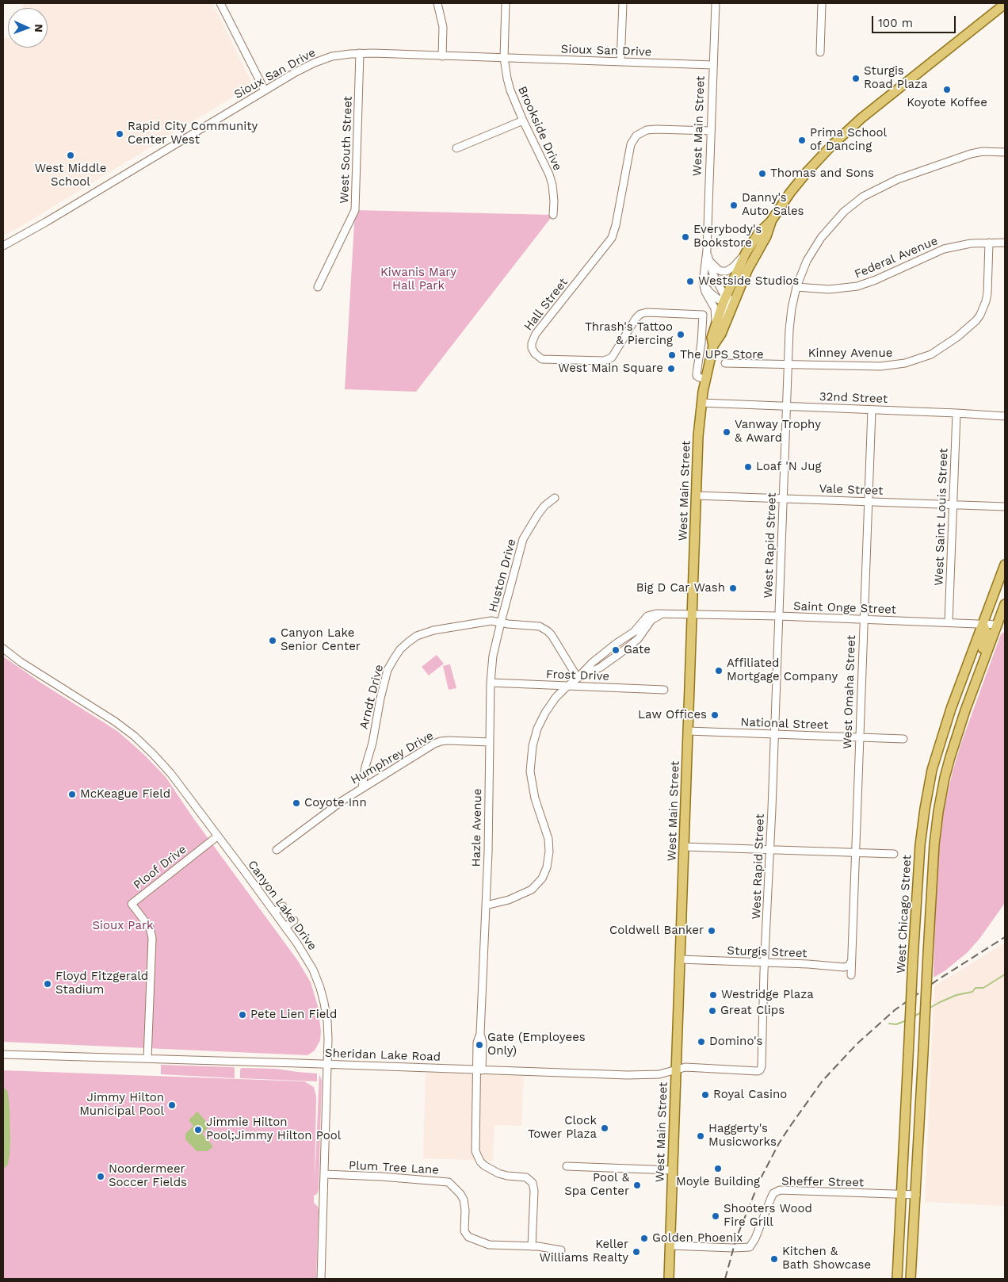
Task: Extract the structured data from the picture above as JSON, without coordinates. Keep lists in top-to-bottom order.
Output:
{
  "streets": {
    "main road": ["West Main Street", "West Chicago Street"],
    "street": [
      "Sioux San Drive",
      "Brookside Drive",
      "West South Street",
      "Federal Avenue",
      "Hall Street",
      "Kinney Avenue",
      "32nd Street",
      "Vale Street",
      "West Saint Louis Street",
      "West Rapid Street",
      "Huston Drive",
      "Saint Onge Street",
      "Frost Drive",
      "West Omaha Street",
      "Arndt Drive",
      "National Street",
      "Humphrey Drive",
      "Hazle Avenue",
      "Ploof Drive",
      "Canyon Lake Drive",
      "Sturgis Street",
      "Sheridan Lake Road",
      "Plum Tree Lane",
      "Sheffer Street"
    ]
  },
  "crossings": [
    ["Sioux San Drive", "West Main Street"],
    ["Sioux San Drive", "Brookside Drive"],
    ["Sioux San Drive", "West South Street"],
    ["West Main Street", "Hall Street"],
    ["West Main Street", "32nd Street"],
    ["West Main Street", "Vale Street"],
    ["West Main Street", "Saint Onge Street"],
    ["West Main Street", "National Street"],
    ["West Main Street", "Sturgis Street"],
    ["West Main Street", "Sheridan Lake Road"],
    ["West Main Street", "Sheffer Street"],
    ["Federal Avenue", "Kinney Avenue"],
    ["Federal Avenue", "West Rapid Street"],
    ["Kinney Avenue", "West Rapid Street"],
    ["32nd Street", "West Saint Louis Street"],
    ["32nd Street", "West Rapid Street"],
    ["32nd Street", "West Omaha Street"],
    ["Vale Street", "West Saint Louis Street"],
    ["Vale Street", "West Rapid Street"],
    ["Vale Street", "West Omaha Street"],
    ["West Saint Louis Street", "Saint Onge Street"],
    ["West Rapid Street", "Saint Onge Street"],
    ["West Rapid Street", "National Street"],
    ["West Rapid Street", "Sturgis Street"],
    ["West Rapid Street", "Sheridan Lake Road"],
    ["Huston Drive", "Arndt Drive"],
    ["Huston Drive", "Hazle Avenue"],
    ["Saint Onge Street", "West Omaha Street"],
    ["Saint Onge Street", "Arndt Drive"],
    ["Saint Onge Street", "West Chicago Street"],
    ["Frost Drive", "Hazle Avenue"],
    ["West Omaha Street", "National Street"],
    ["West Omaha Street", "Sturgis Street"],
    ["Arndt Drive", "Humphrey Drive"],
    ["Arndt Drive", "Hazle Avenue"],
    ["Humphrey Drive", "Hazle Avenue"],
    ["Hazle Avenue", "Sheridan Lake Road"],
    ["Hazle Avenue", "Plum Tree Lane"],
    ["Ploof Drive", "Canyon Lake Drive"],
    ["Ploof Drive", "Sheridan Lake Road"],
    ["Canyon Lake Drive", "Sheridan Lake Road"],
    ["Canyon Lake Drive", "Plum Tree Lane"],
    ["West Chicago Street", "Sheffer Street"]
  ],
  "parks": ["Kiwanis Mary Hall Park", "Sioux Park"],
  "places": [
    "Sturgis Road Plaza",
    "Koyote Koffee",
    "Rapid City Community Center West",
    "Prima School of Dancing",
    "West Middle School",
    "Thomas and Sons",
    "Danny's Auto Sales",
    "Everybody's Bookstore",
    "Westside Studios",
    "Thrash's Tattoo & Piercing",
    "The UPS Store",
    "West Main Square",
    "Vanway Trophy & Award",
    "Loaf 'N Jug",
    "Big D Car Wash",
    "Canyon Lake Senior Center",
    "Gate",
    "Affiliated Mortgage Company",
    "Law Offices",
    "McKeague Field",
    "Coyote Inn",
    "Coldwell Banker",
    "Floyd Fitzgerald Stadium",
    "Westridge Plaza",
    "Great Clips",
    "Pete Lien Field",
    "Domino's",
    "Gate (Employees Only)",
    "Royal Casino",
    "Jimmy Hilton Municipal Pool",
    "Clock Tower Plaza",
    "Jimmie Hilton Pool;Jimmy Hilton Pool",
    "Haggerty's Musicworks",
    "Moyle Building",
    "Noordermeer Soccer Fields",
    "Pool & Spa Center",
    "Shooters Wood Fire Grill",
    "Golden Phoenix",
    "Keller Williams Realty",
    "Kitchen & Bath Showcase"
  ],
  "scale_bar": "100 m",
  "north": "right"
}
